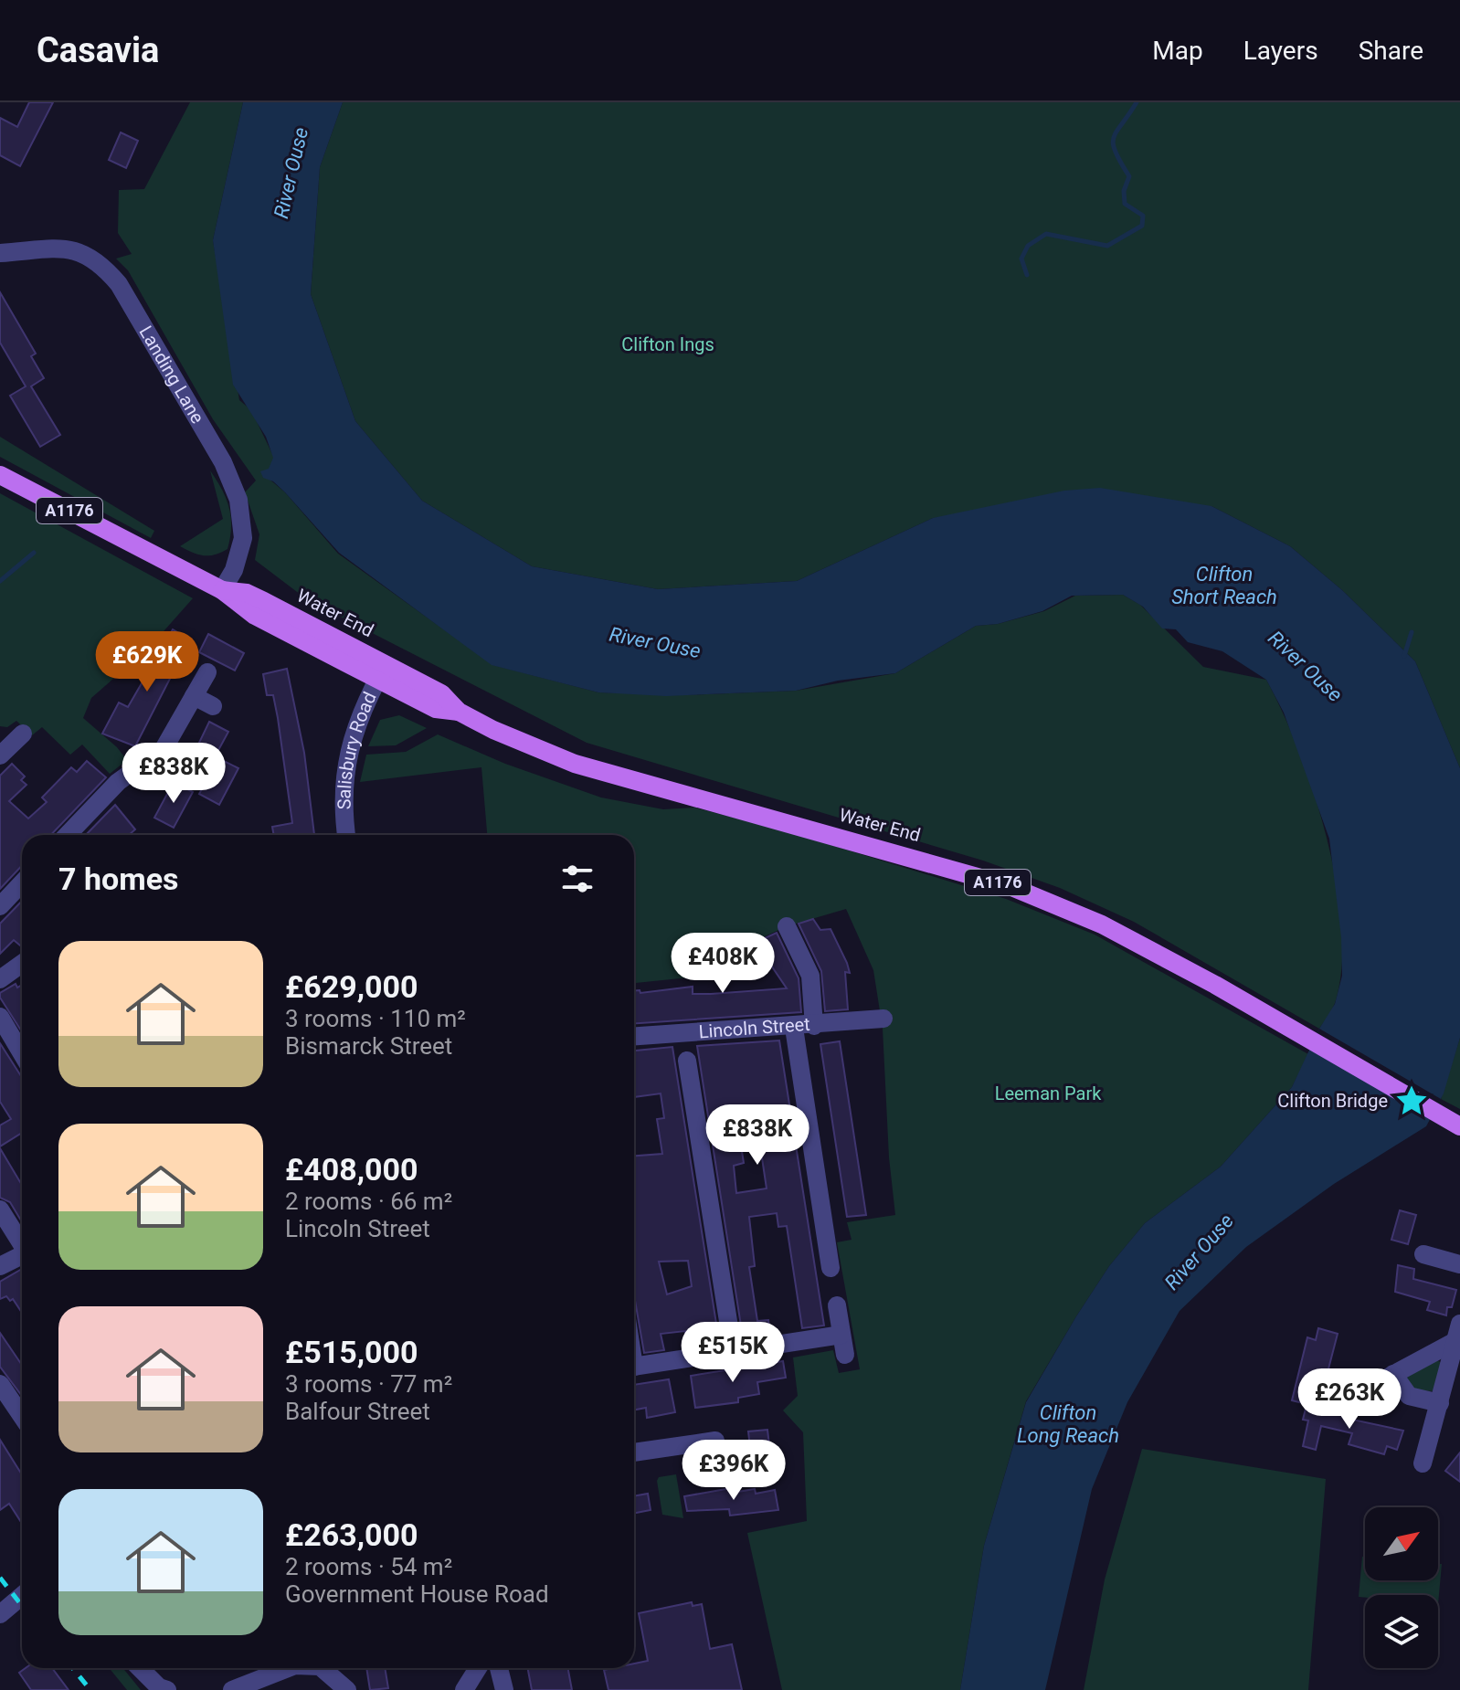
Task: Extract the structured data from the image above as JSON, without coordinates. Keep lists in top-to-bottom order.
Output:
{
  "streets": {
    "main road": ["A1176", "Water End"],
    "street": ["Landing Lane", "Salisbury Road", "Lincoln Street"]
  },
  "crossings": [
    ["Landing Lane", "Water End"],
    ["Water End", "Salisbury Road"]
  ],
  "water": ["River Ouse", "Clifton Short Reach", "Clifton Long Reach"],
  "parks": ["Clifton Ings", "Leeman Park"],
  "places": {
    "place": ["Clifton Bridge"]
  },
  "north": "top right",
  "page": {
    "header": "Casavia",
    "nav": ["Map", "Layers", "Share"],
    "price": [
      "£629K",
      "£838K",
      "£408K",
      "£838K",
      "£515K",
      "£263K",
      "£396K"
    ],
    "heading": "7 homes",
    "list": [
      {
        "name": "£629,000",
        "note": "3 rooms · 110 m² · Bismarck Street"
      },
      {
        "name": "£408,000",
        "note": "2 rooms · 66 m² · Lincoln Street"
      },
      {
        "name": "£515,000",
        "note": "3 rooms · 77 m² · Balfour Street"
      },
      {
        "name": "£263,000",
        "note": "2 rooms · 54 m² · Government House Road"
      }
    ]
  }
}
